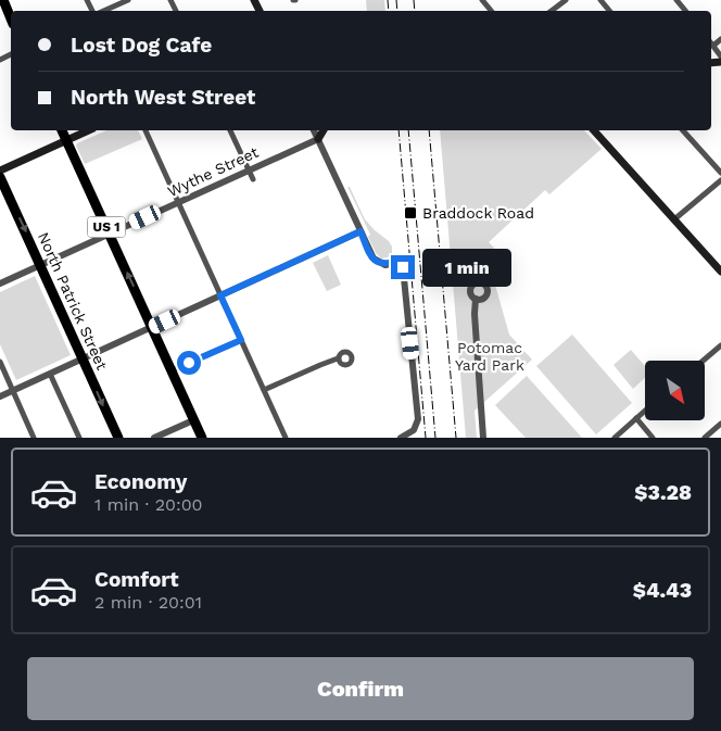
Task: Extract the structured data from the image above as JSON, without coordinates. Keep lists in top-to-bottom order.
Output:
{
  "streets": {
    "highway": ["US 1", "North Patrick Street"],
    "street": ["Wythe Street"]
  },
  "crossings": [
    ["Wythe Street", "US 1"],
    ["Wythe Street", "North Patrick Street"]
  ],
  "parks": ["Potomac Yard Park"],
  "places": {
    "transit": ["Braddock Road"]
  },
  "north": "bottom right",
  "page": {
    "banner": ["Lost Dog Cafe", "North West Street"],
    "bubble": "1 min",
    "list": [
      {
        "name": "Economy",
        "note": "1 min · 20:00",
        "value": "$3.28"
      },
      {
        "name": "Comfort",
        "note": "2 min · 20:01",
        "value": "$4.43"
      }
    ],
    "buttons": "Confirm"
  }
}
